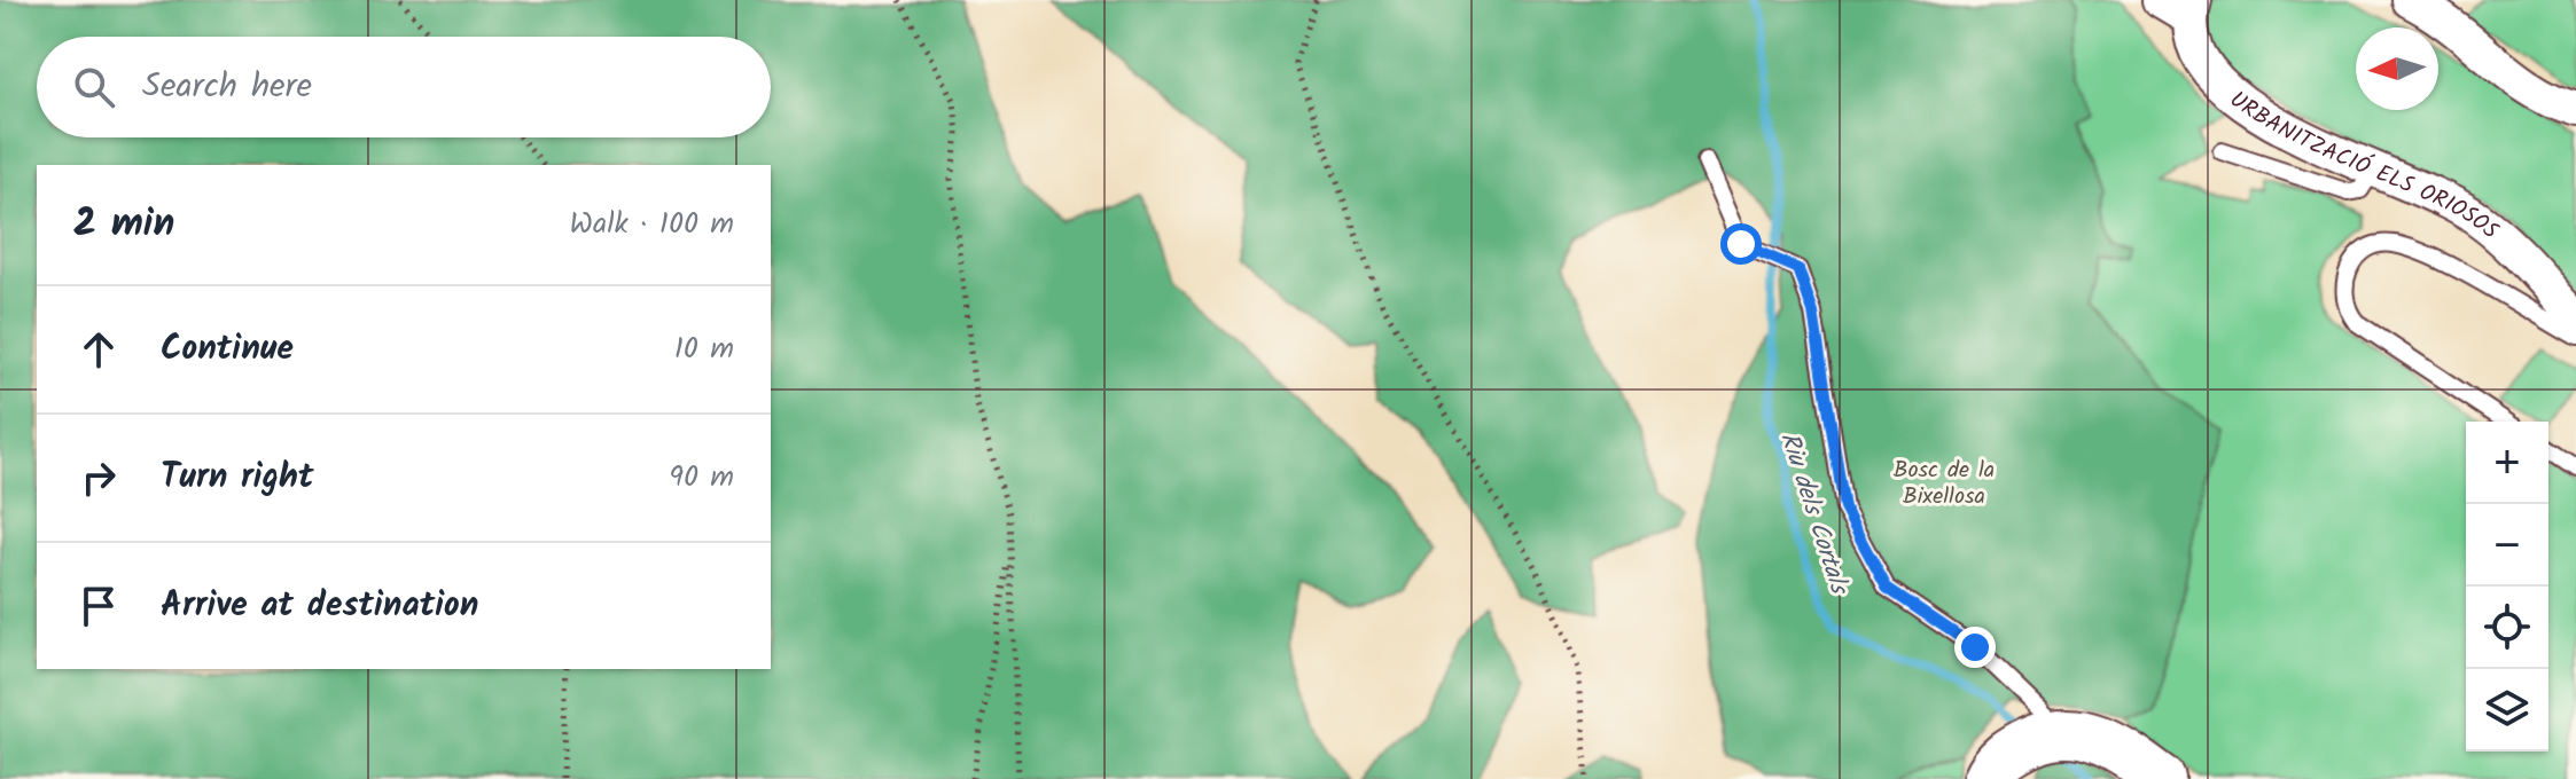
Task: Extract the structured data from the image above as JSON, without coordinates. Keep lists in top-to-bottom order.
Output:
{
  "streets": {
    "street": ["URBANITZACIÓ ELS ORIOSOS"]
  },
  "water": ["Riu dels Cortals"],
  "parks": ["Bosc de la Bixellosa"],
  "north": "left",
  "page": {
    "search": "Search here",
    "heading": ["2 min", "Walk · 100 m"],
    "list": [
      ["Continue", "10 m"],
      ["Turn right", "90 m"],
      "Arrive at destination"
    ],
    "map_buttons": ["+", "−"]
  }
}
